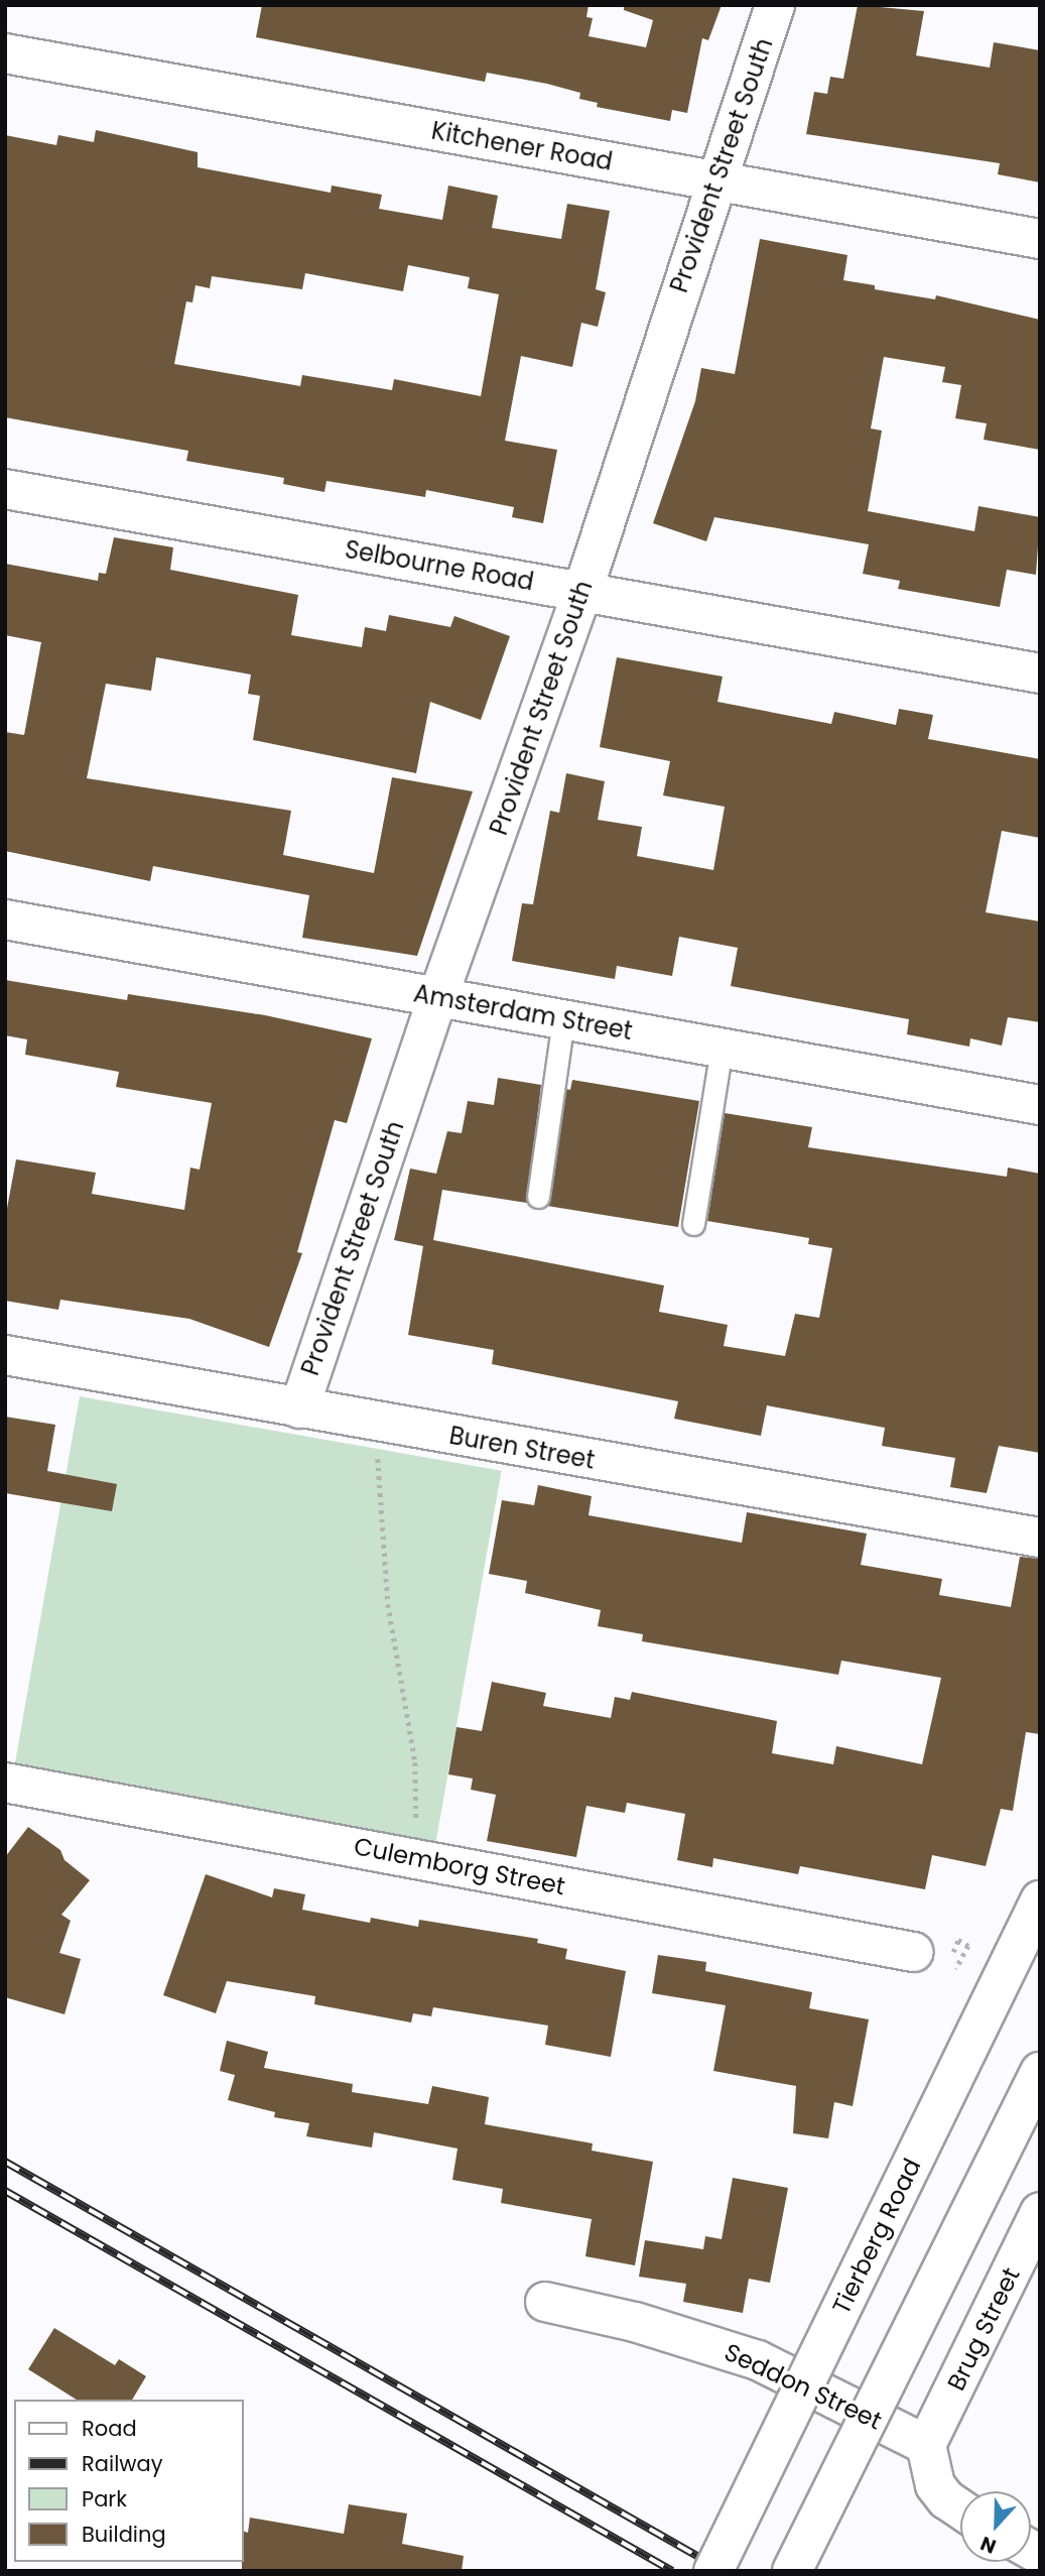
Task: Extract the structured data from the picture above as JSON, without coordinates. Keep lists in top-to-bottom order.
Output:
{
  "streets": {
    "street": [
      "Kitchener Road",
      "Provident Street South",
      "Selbourne Road",
      "Amsterdam Street",
      "Buren Street",
      "Culemborg Street",
      "Tierberg Road",
      "Brug Street",
      "Seddon Street"
    ]
  },
  "crossings": [
    ["Kitchener Road", "Provident Street South"],
    ["Provident Street South", "Selbourne Road"],
    ["Provident Street South", "Amsterdam Street"],
    ["Provident Street South", "Buren Street"],
    ["Brug Street", "Seddon Street"]
  ],
  "legend": [
    "Road",
    "Railway",
    "Park",
    "Building"
  ],
  "north": "bottom"
}
